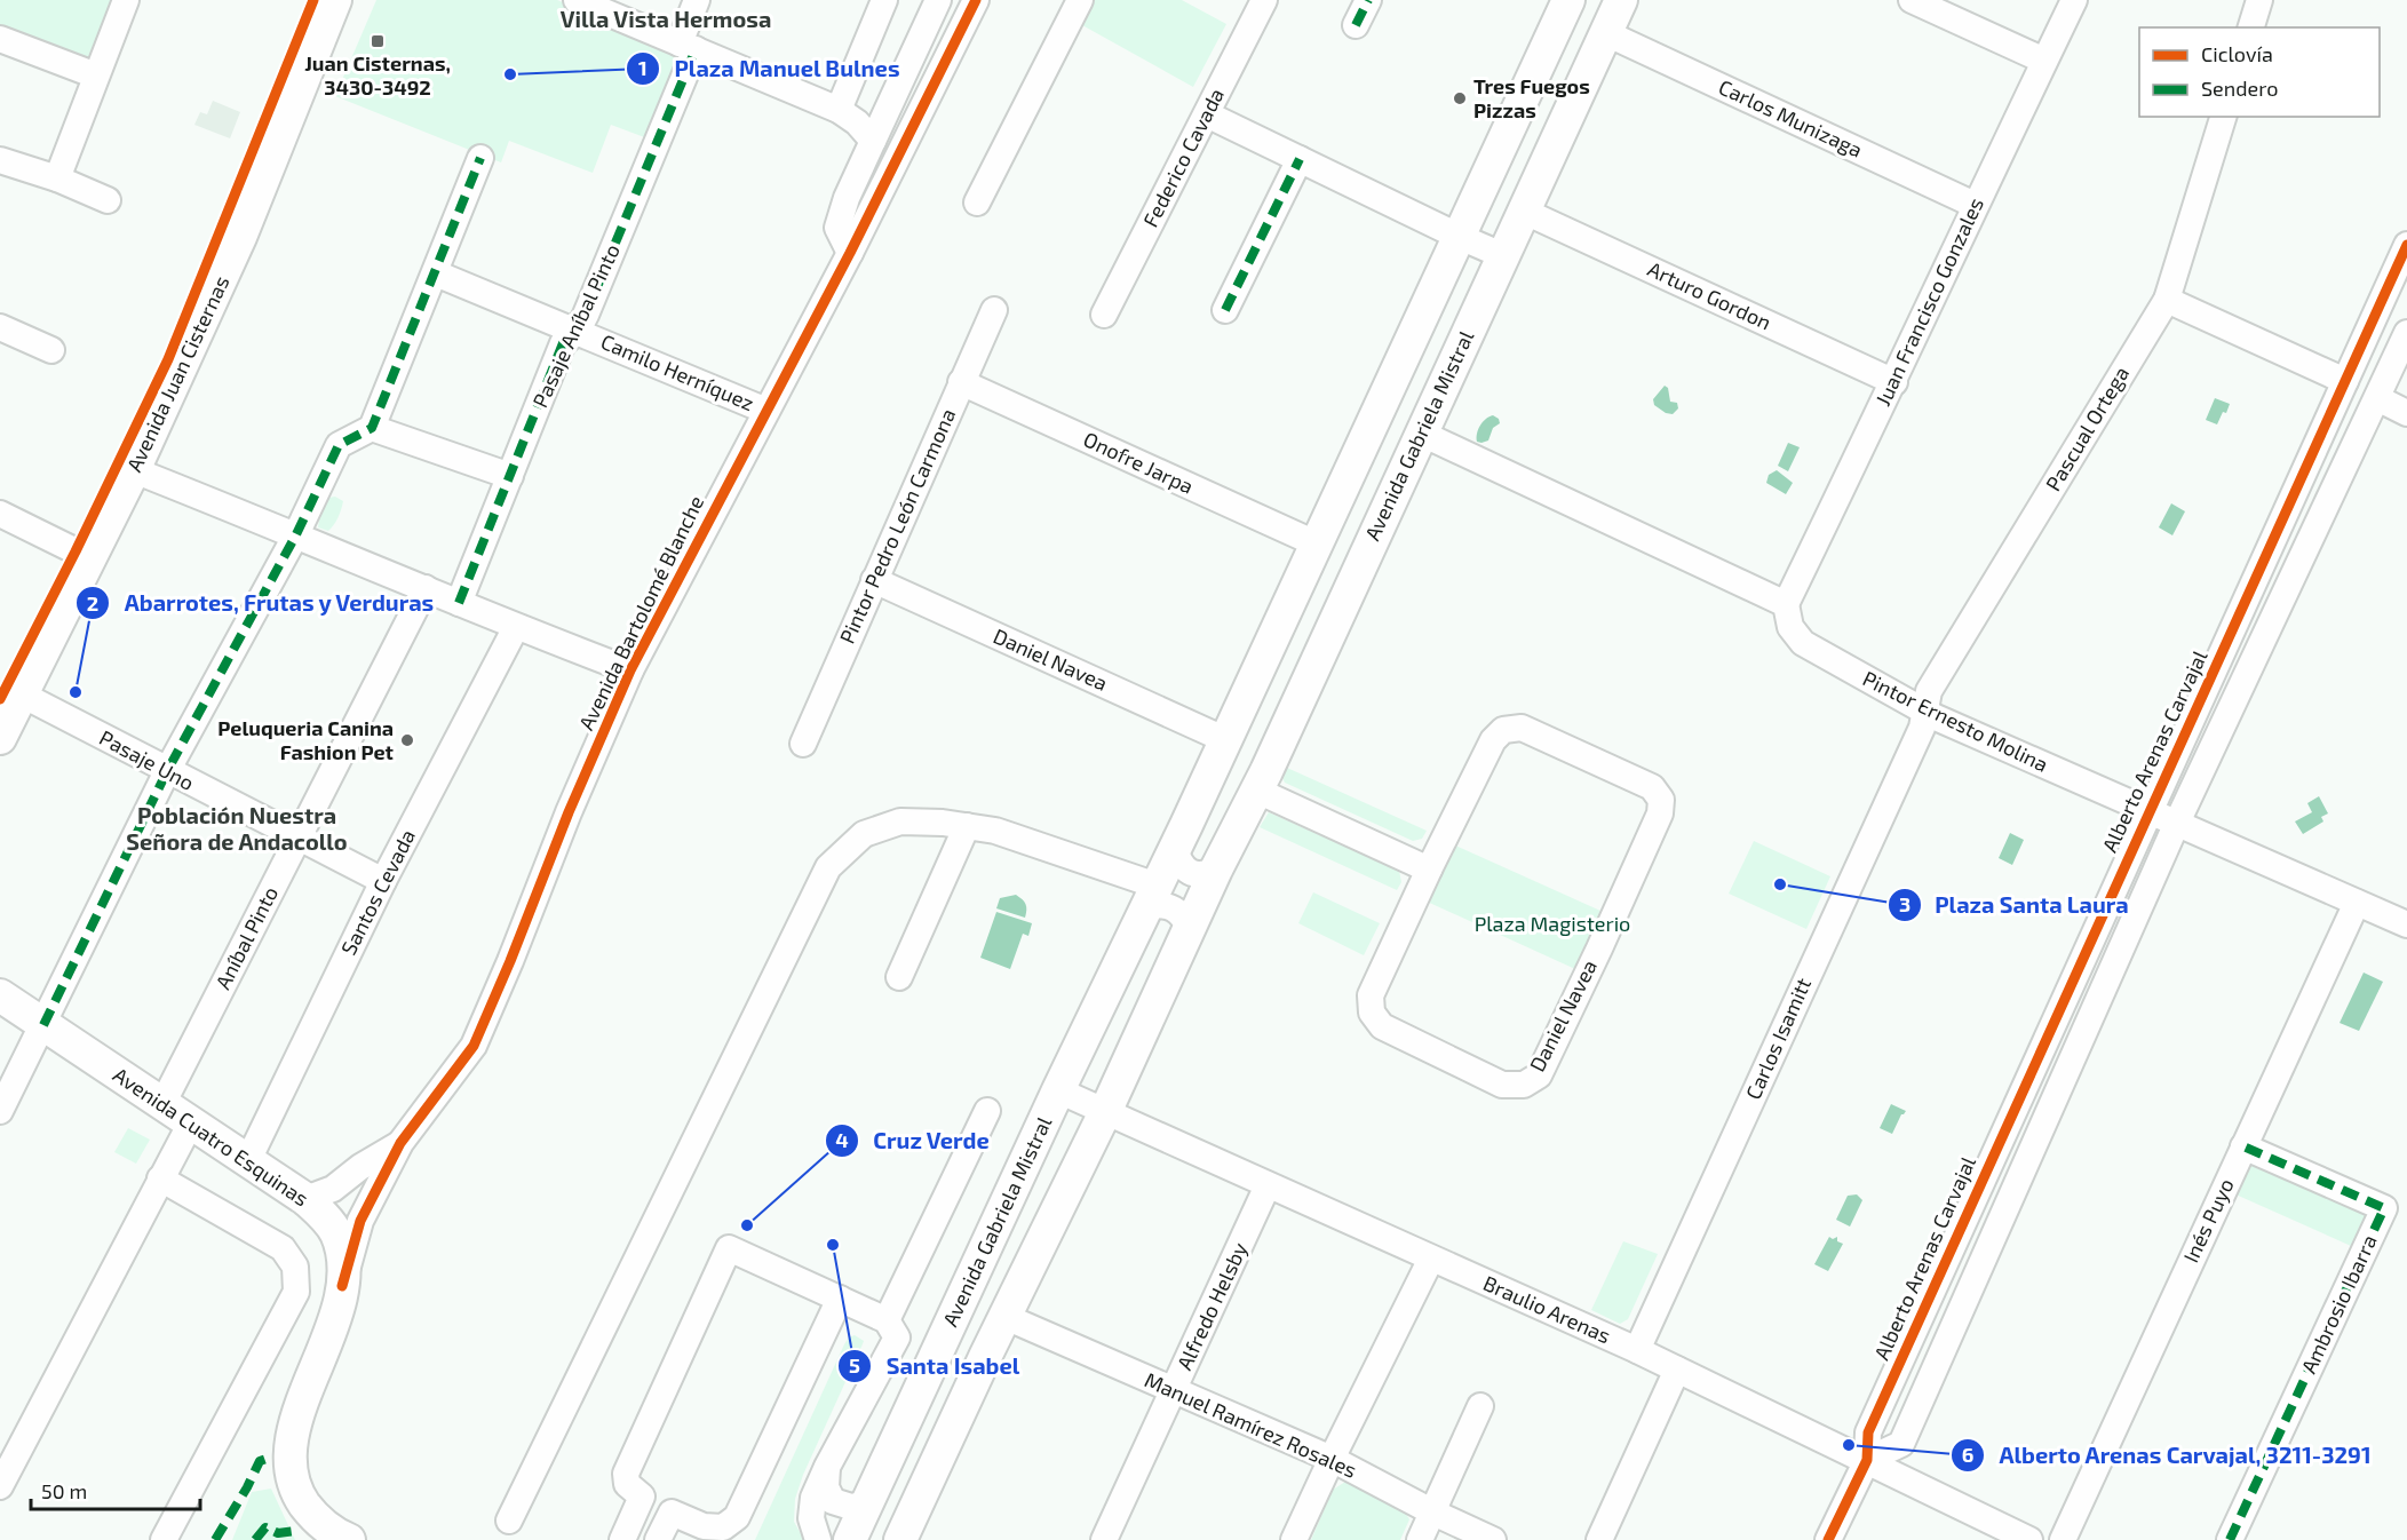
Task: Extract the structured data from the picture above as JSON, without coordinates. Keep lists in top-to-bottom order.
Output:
{
  "streets": {
    "main road": ["Avenida Juan Cisternas", "Avenida Gabriela Mistral", "Avenida Cuatro Esquinas"],
    "street": [
      "Carlos Munizaga",
      "Federico Cavada",
      "Arturo Gordon",
      "Juan Francisco Gonzales",
      "Pasaje Aníbal Pinto",
      "Camilo Herníquez",
      "Pascual Ortega",
      "Onofre Jarpa",
      "Pintor Pedro León Carmona",
      "Avenida Bartolomé Blanche",
      "Daniel Navea",
      "Pintor Ernesto Molina",
      "Alberto Arenas Carvajal",
      "Pasaje Uno",
      "Santos Cevada",
      "Aníbal Pinto",
      "Carlos Isamitt",
      "Inés Puyo",
      "Ambrosio Ibarra",
      "Alfredo Helsby",
      "Braulio Arenas",
      "Manuel Ramírez Rosales"
    ]
  },
  "crossings": [
    ["Carlos Munizaga", "Juan Francisco Gonzales"],
    ["Carlos Munizaga", "Avenida Gabriela Mistral"],
    ["Arturo Gordon", "Juan Francisco Gonzales"],
    ["Arturo Gordon", "Avenida Gabriela Mistral"],
    ["Juan Francisco Gonzales", "Pintor Ernesto Molina"],
    ["Pasaje Aníbal Pinto", "Camilo Herníquez"],
    ["Camilo Herníquez", "Avenida Bartolomé Blanche"],
    ["Avenida Juan Cisternas", "Pasaje Uno"],
    ["Pascual Ortega", "Pintor Ernesto Molina"],
    ["Pascual Ortega", "Carlos Isamitt"],
    ["Avenida Gabriela Mistral", "Onofre Jarpa"],
    ["Avenida Gabriela Mistral", "Daniel Navea"],
    ["Avenida Gabriela Mistral", "Braulio Arenas"],
    ["Avenida Gabriela Mistral", "Manuel Ramírez Rosales"],
    ["Onofre Jarpa", "Pintor Pedro León Carmona"],
    ["Pintor Pedro León Carmona", "Daniel Navea"],
    ["Avenida Bartolomé Blanche", "Avenida Cuatro Esquinas"],
    ["Pintor Ernesto Molina", "Alberto Arenas Carvajal"],
    ["Pintor Ernesto Molina", "Carlos Isamitt"],
    ["Pintor Ernesto Molina", "Inés Puyo"],
    ["Alberto Arenas Carvajal", "Braulio Arenas"],
    ["Pasaje Uno", "Santos Cevada"],
    ["Pasaje Uno", "Aníbal Pinto"],
    ["Santos Cevada", "Avenida Cuatro Esquinas"],
    ["Aníbal Pinto", "Avenida Cuatro Esquinas"],
    ["Carlos Isamitt", "Braulio Arenas"],
    ["Inés Puyo", "Ambrosio Ibarra"],
    ["Alfredo Helsby", "Braulio Arenas"],
    ["Alfredo Helsby", "Manuel Ramírez Rosales"]
  ],
  "districts": ["Villa Vista Hermosa", "Población Nuestra Señora de Andacollo"],
  "parks": ["Plaza Magisterio"],
  "places": {
    "transit": ["Juan Cisternas, 3430-3492"],
    "other": [
      "Plaza Manuel Bulnes",
      "Tres Fuegos Pizzas",
      "Abarrotes, Frutas y Verduras",
      "Peluqueria Canina Fashion Pet",
      "Plaza Santa Laura",
      "Cruz Verde",
      "Santa Isabel",
      "Alberto Arenas Carvajal, 3211-3291"
    ]
  },
  "legend": ["Ciclovía", "Sendero"],
  "scale_bar": "50 m"
}
